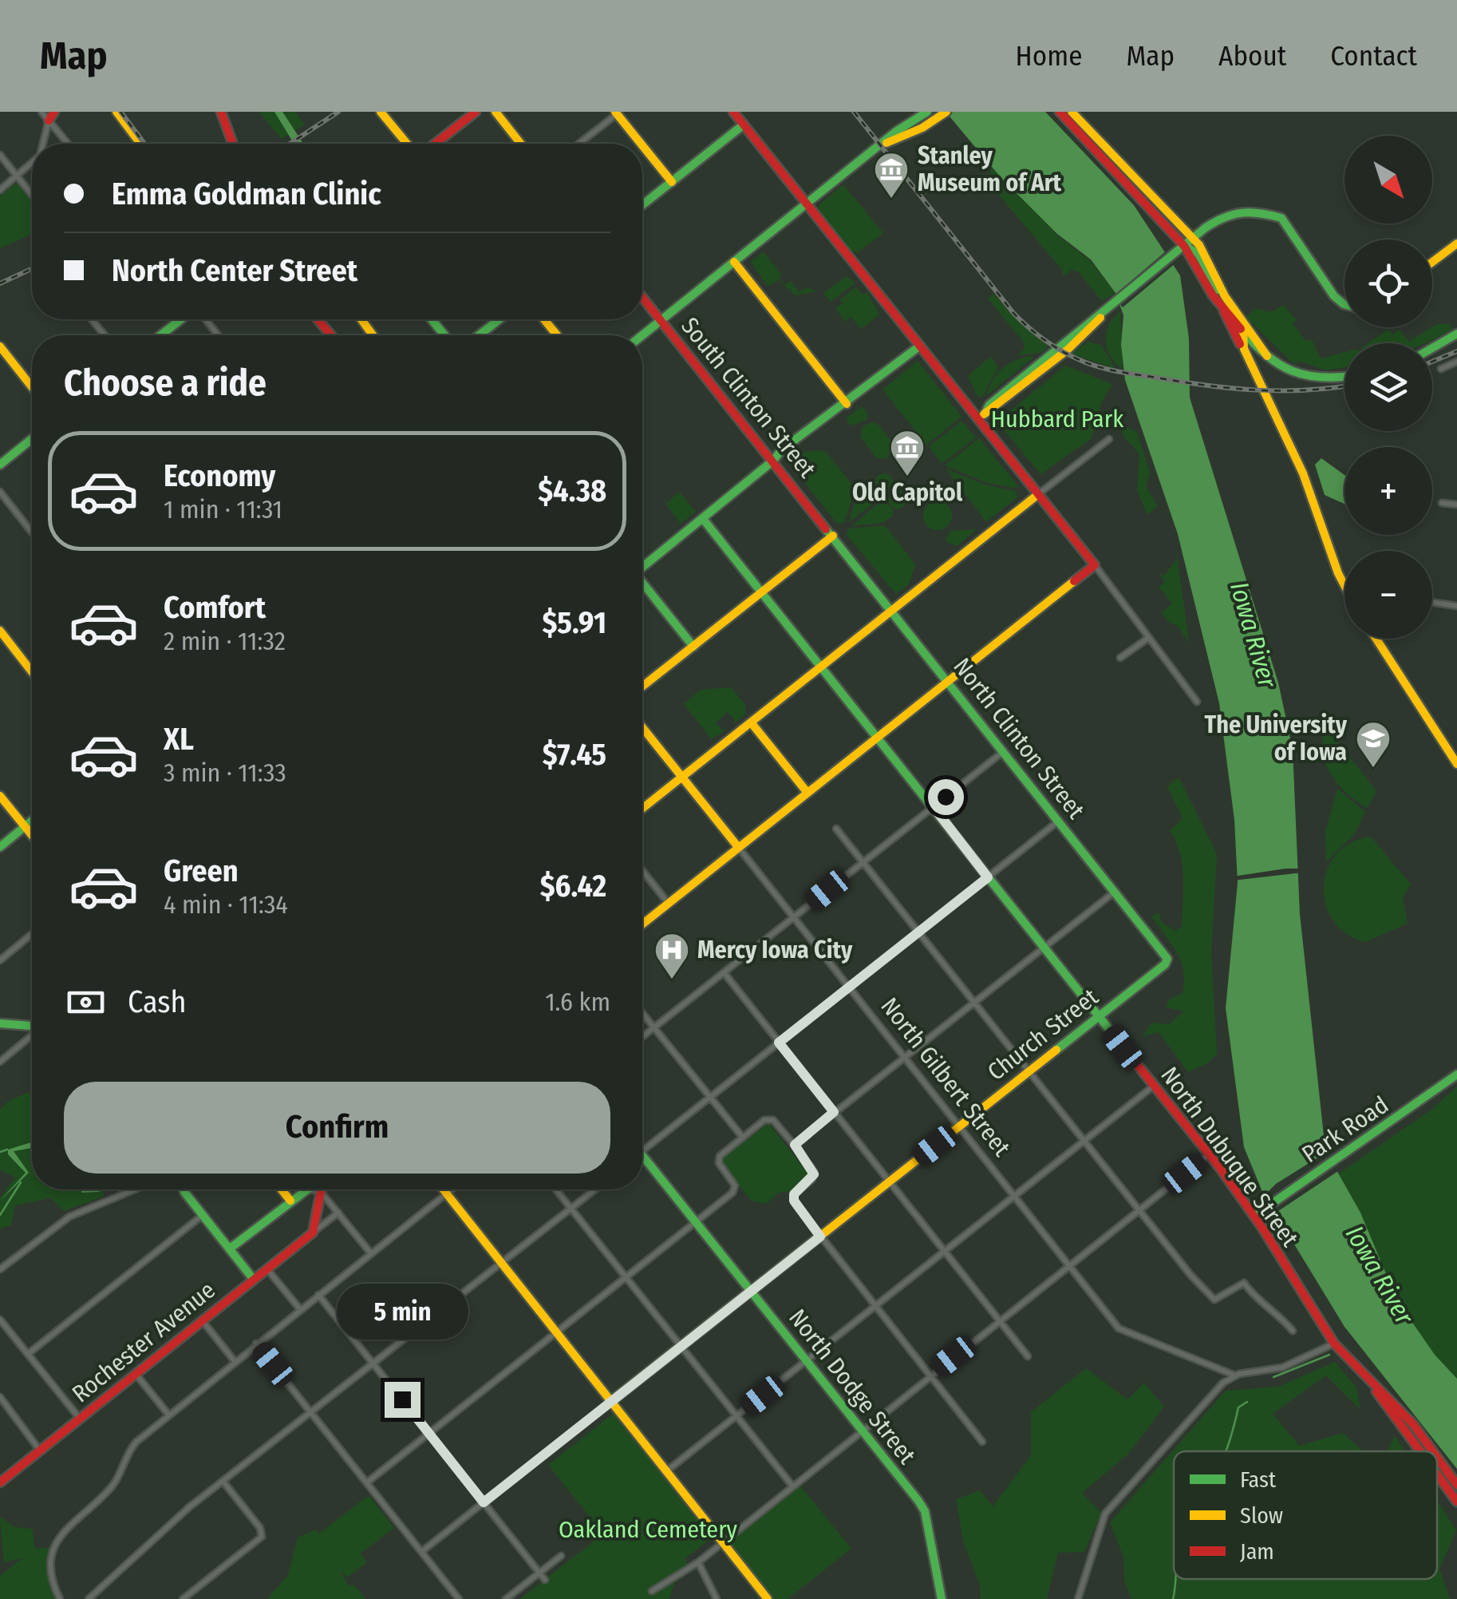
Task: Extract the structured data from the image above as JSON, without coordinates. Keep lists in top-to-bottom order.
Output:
{
  "streets": {
    "main road": [
      "South Clinton Street",
      "North Clinton Street",
      "Church Street",
      "North Gilbert Street",
      "Park Road",
      "North Dubuque Street",
      "Rochester Avenue",
      "North Dodge Street"
    ]
  },
  "crossings": [
    ["South Clinton Street", "North Clinton Street"],
    ["North Clinton Street", "Church Street"],
    ["Church Street", "North Gilbert Street"],
    ["Church Street", "North Dubuque Street"],
    ["Church Street", "North Dodge Street"],
    ["Park Road", "North Dubuque Street"]
  ],
  "water": ["Iowa River"],
  "parks": ["Hubbard Park", "Oakland Cemetery"],
  "places": {
    "museum": ["Stanley Museum of Art", "Old Capitol"],
    "school or university": ["The University of Iowa"],
    "hospital": ["Mercy Iowa City"]
  },
  "legend": ["Fast", "Slow", "Jam"],
  "north": "bottom right",
  "page": {
    "header": "Map",
    "nav": [
      "Home",
      "Map",
      "About",
      "Contact"
    ],
    "map_buttons": ["+", "−"],
    "banner": ["Emma Goldman Clinic", "North Center Street"],
    "heading": "Choose a ride",
    "list": [
      {
        "name": "Economy",
        "note": "1 min · 11:31",
        "value": "$4.38"
      },
      {
        "name": "Comfort",
        "note": "2 min · 11:32",
        "value": "$5.91"
      },
      {
        "name": "XL",
        "note": "3 min · 11:33",
        "value": "$7.45"
      },
      {
        "name": "Green",
        "note": "4 min · 11:34",
        "value": "$6.42"
      }
    ],
    "pay": ["Cash", "1.6 km"],
    "buttons": "Confirm",
    "bubble": "5 min"
  }
}
